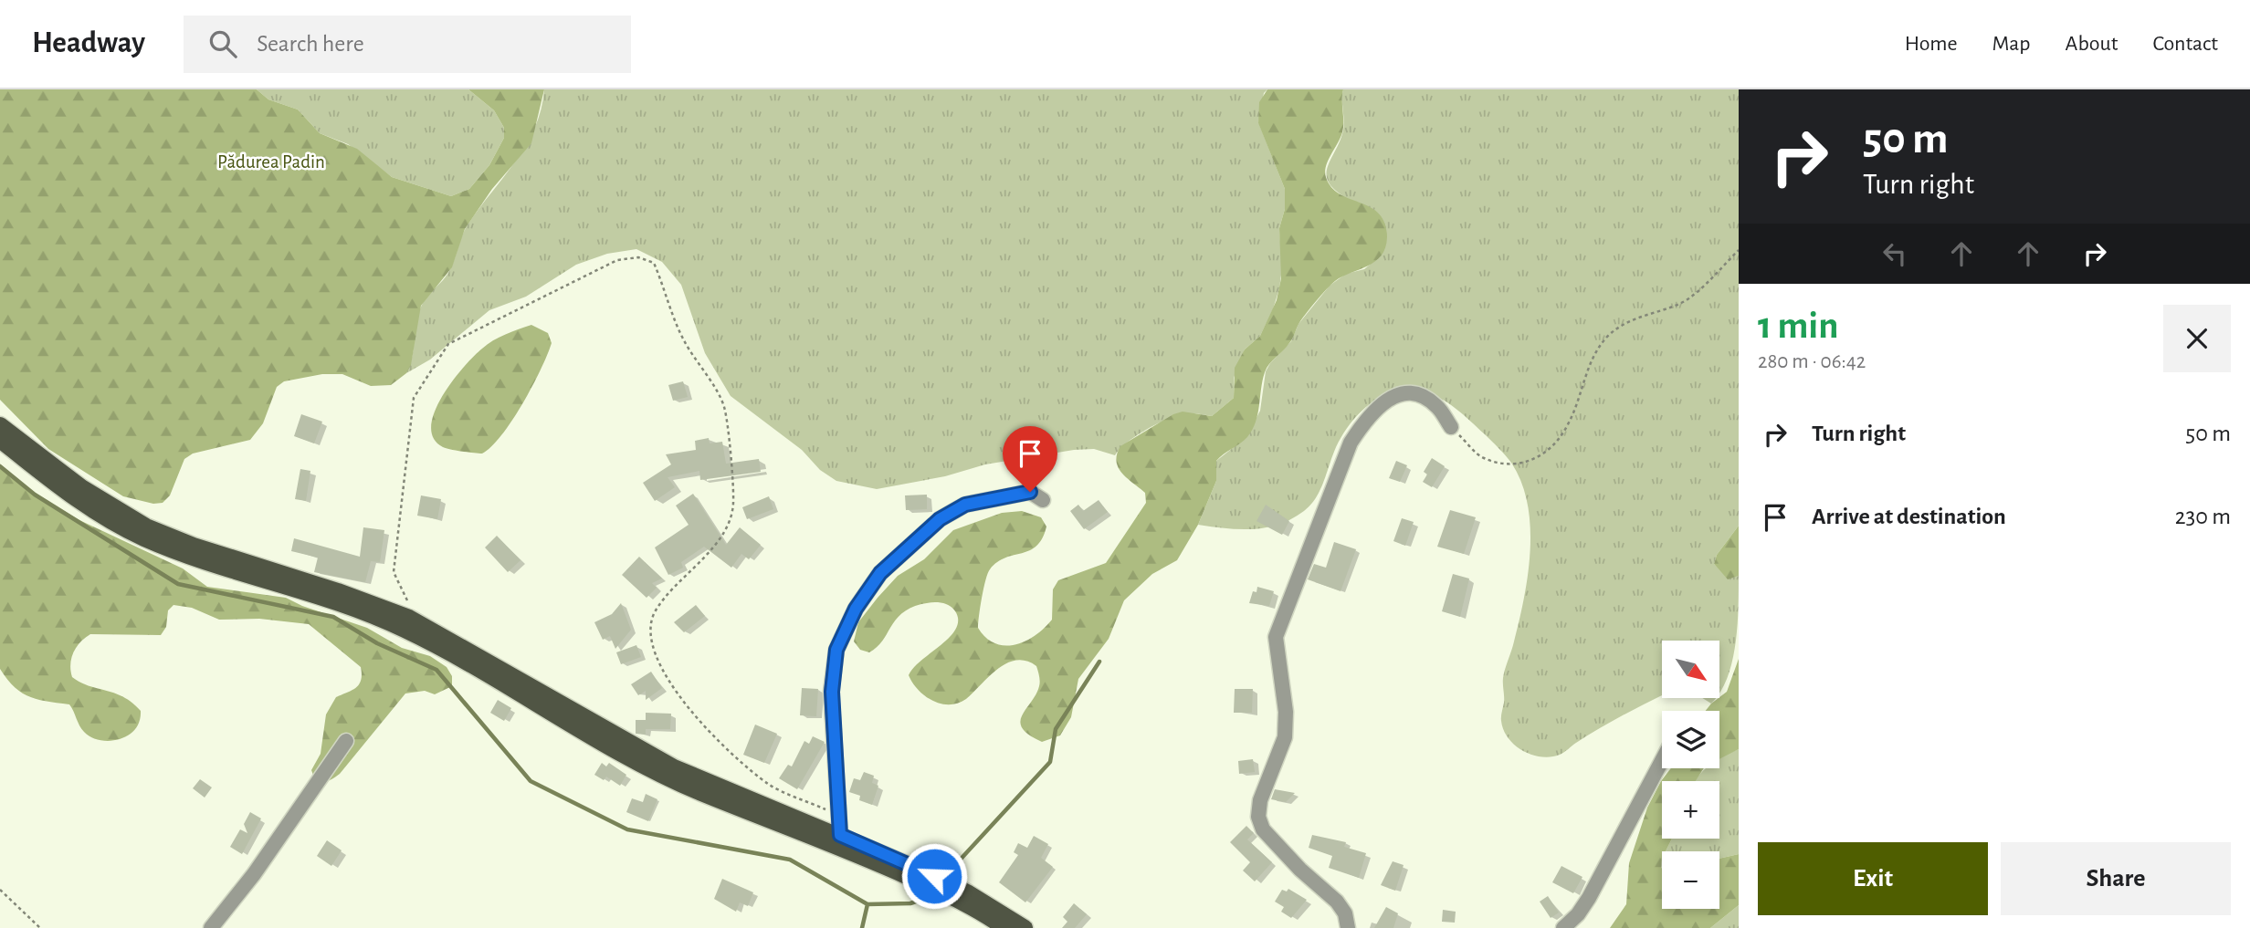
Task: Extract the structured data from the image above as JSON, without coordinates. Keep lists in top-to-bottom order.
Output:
{
  "parks": ["Pădurea Padin"],
  "north": "bottom right",
  "page": {
    "header": "Headway",
    "search": "Search here",
    "nav": [
      "Home",
      "Map",
      "About",
      "Contact"
    ],
    "turn": ["50 m", "Turn right"],
    "heading": ["1 min", "280 m · 06:42"],
    "list": [
      {
        "name": "Turn right",
        "value": "50 m"
      },
      {
        "name": "Arrive at destination",
        "value": "230 m"
      }
    ],
    "map_buttons": ["+", "−"],
    "buttons": ["Exit", "Share"]
  }
}
